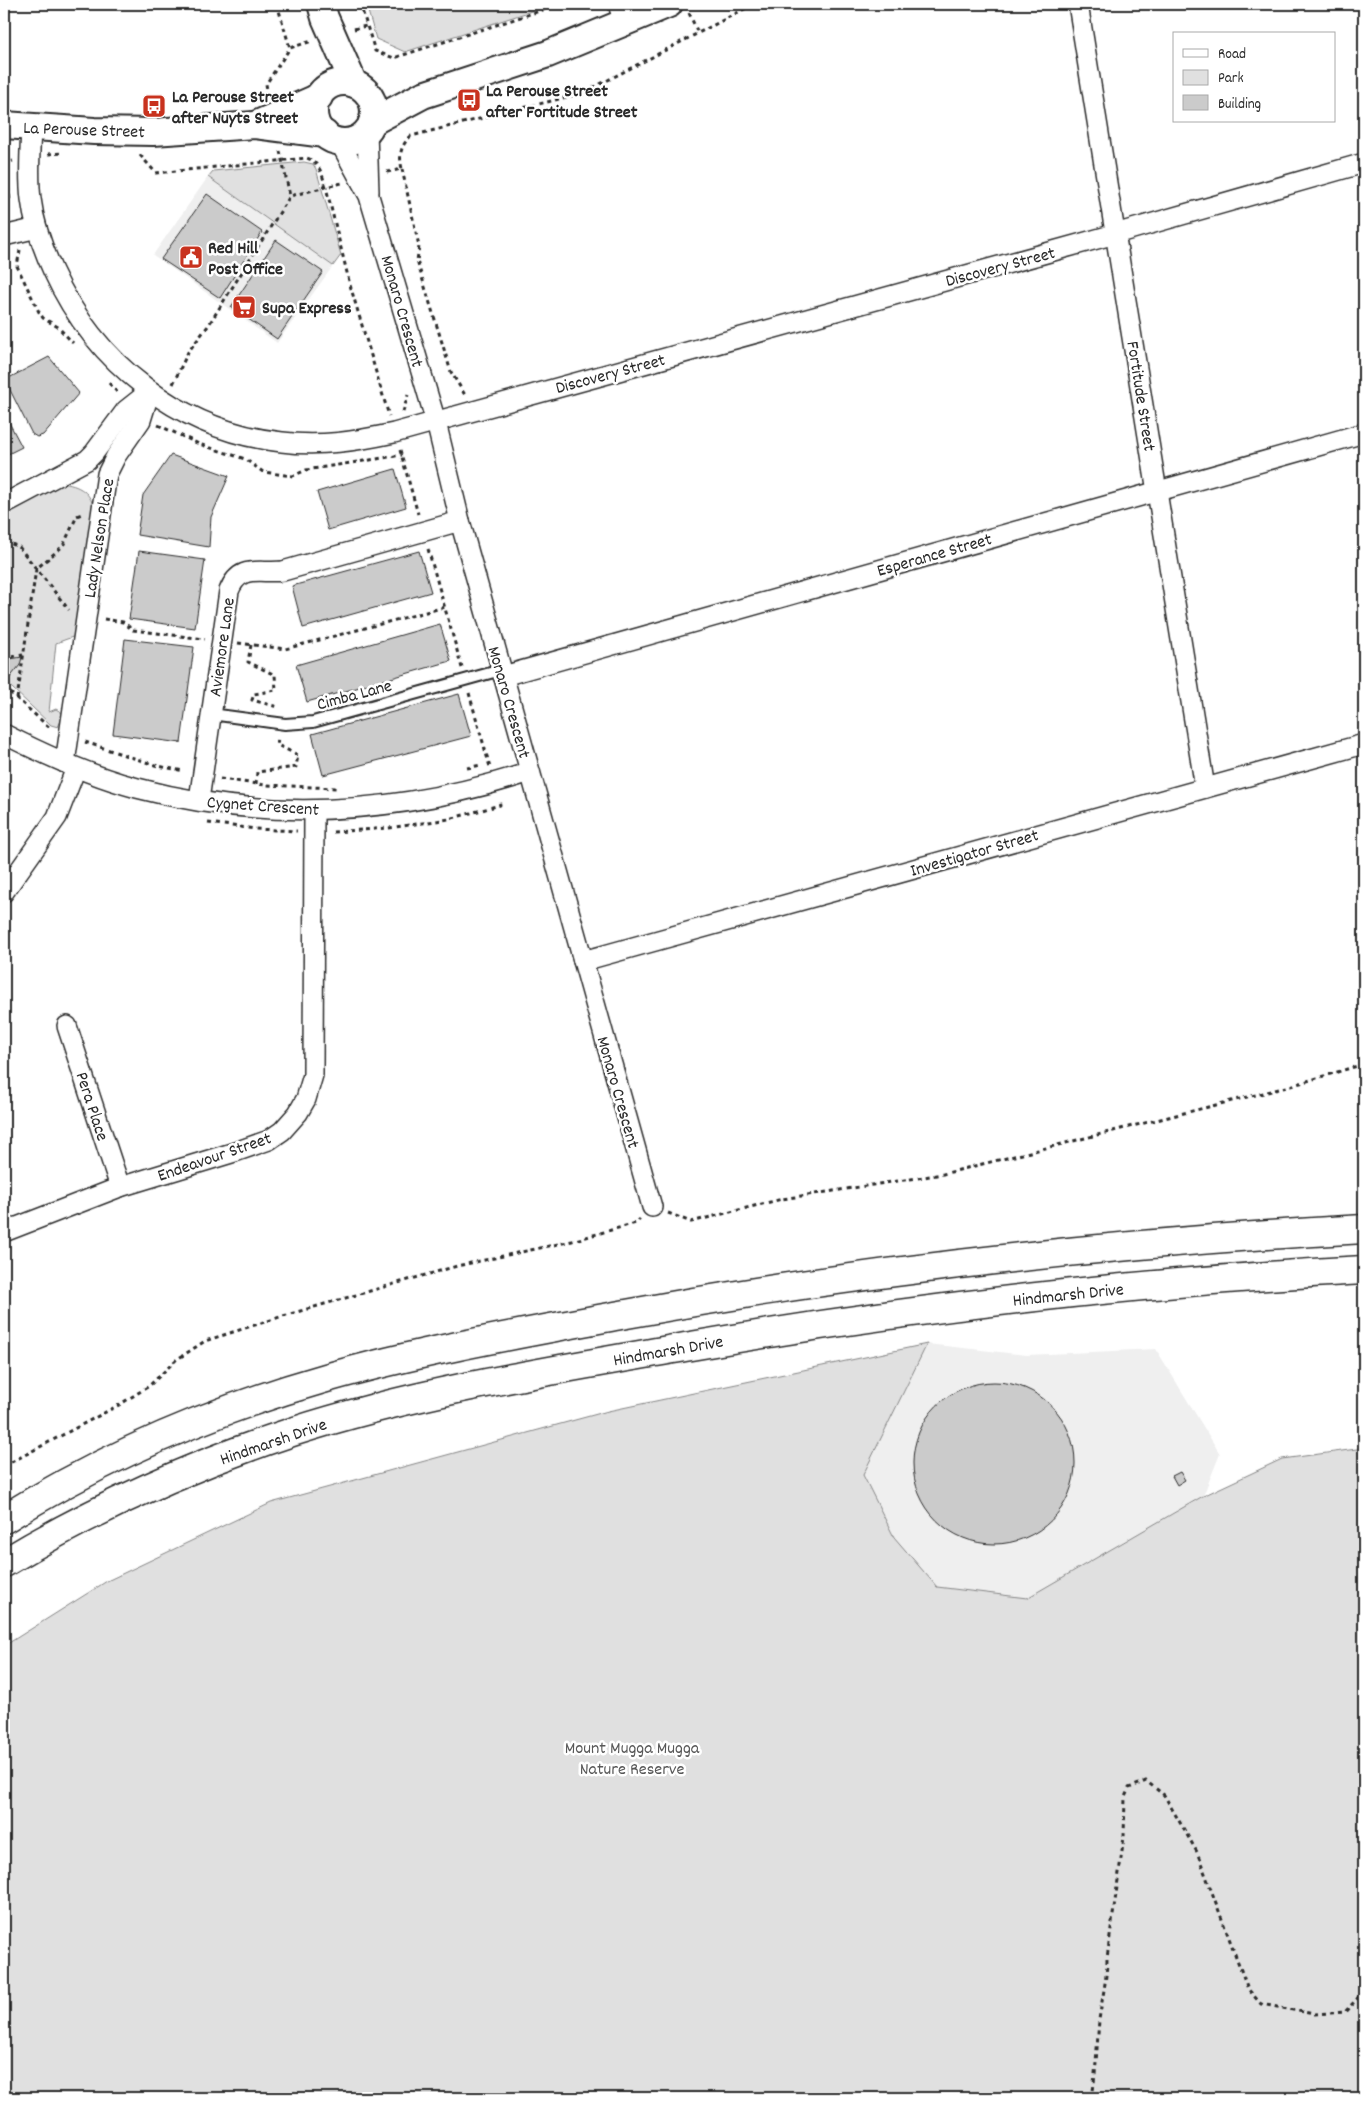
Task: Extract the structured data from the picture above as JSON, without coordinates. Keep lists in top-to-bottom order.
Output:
{
  "streets": {
    "main road": ["Hindmarsh Drive"],
    "street": [
      "La Perouse Street",
      "Discovery Street",
      "Monaro Crescent",
      "Fortitude Street",
      "Lady Nelson Place",
      "Esperance Street",
      "Aviemore Lane",
      "Cygnet Crescent",
      "Investigator Street",
      "Pera Place",
      "Endeavour Street"
    ],
    "lane": ["Cimba Lane"]
  },
  "crossings": [
    ["La Perouse Street", "Discovery Street"],
    ["La Perouse Street", "Monaro Crescent"],
    ["Discovery Street", "Monaro Crescent"],
    ["Discovery Street", "Fortitude Street"],
    ["Discovery Street", "Lady Nelson Place"],
    ["Monaro Crescent", "Esperance Street"],
    ["Monaro Crescent", "Aviemore Lane"],
    ["Monaro Crescent", "Cimba Lane"],
    ["Monaro Crescent", "Cygnet Crescent"],
    ["Monaro Crescent", "Investigator Street"],
    ["Fortitude Street", "Esperance Street"],
    ["Fortitude Street", "Investigator Street"],
    ["Lady Nelson Place", "Cygnet Crescent"],
    ["Esperance Street", "Cimba Lane"],
    ["Aviemore Lane", "Cimba Lane"],
    ["Aviemore Lane", "Cygnet Crescent"],
    ["Cygnet Crescent", "Endeavour Street"],
    ["Pera Place", "Endeavour Street"]
  ],
  "parks": ["Mount Mugga Mugga Nature Reserve"],
  "places": {
    "bus stop": ["La Perouse Street after Fortitude Street", "La Perouse Street after Nuyts Street"],
    "public building": ["Red Hill Post Office"],
    "supermarket": ["Supa Express"]
  },
  "legend": ["Road", "Park", "Building"]
}
